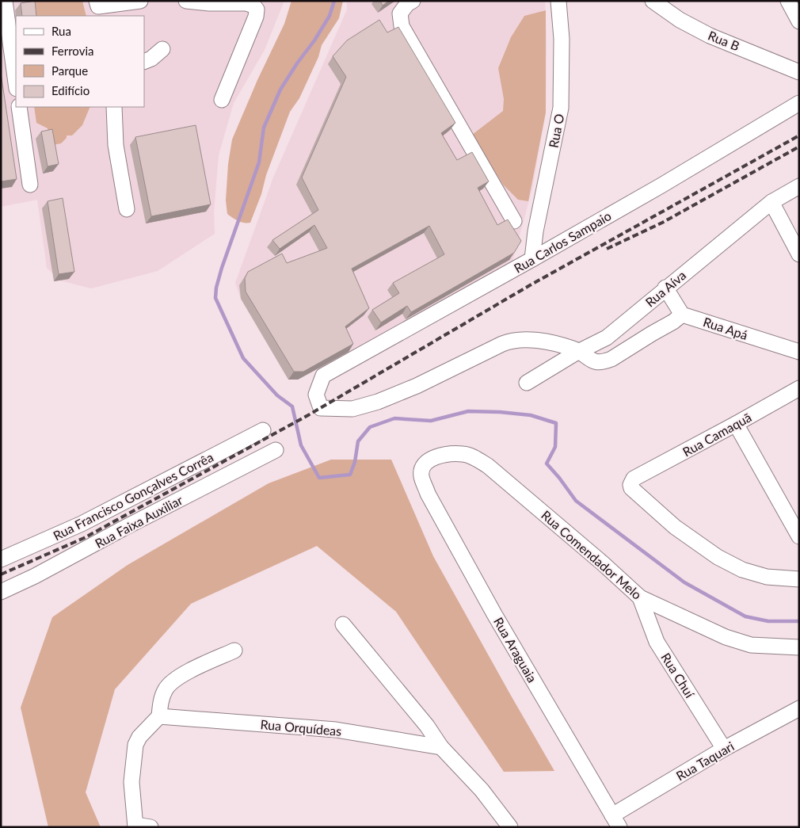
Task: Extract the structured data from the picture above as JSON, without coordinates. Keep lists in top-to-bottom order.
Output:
{
  "streets": {
    "street": [
      "Rua B",
      "Rua O",
      "Rua Carlos Sampaio",
      "Rua Aíva",
      "Rua Apá",
      "Rua Camaquã",
      "Rua Francisco Gonçalves Corrêa",
      "Rua Faixa Auxiliar",
      "Rua Comendador Melo",
      "Rua Araguaia",
      "Rua Chuí",
      "Rua Orquídeas",
      "Rua Taquari"
    ]
  },
  "crossings": [
    ["Rua O", "Rua Carlos Sampaio"],
    ["Rua Carlos Sampaio", "Rua Aíva"],
    ["Rua Comendador Melo", "Rua Araguaia"],
    ["Rua Comendador Melo", "Rua Chuí"],
    ["Rua Araguaia", "Rua Taquari"],
    ["Rua Chuí", "Rua Taquari"]
  ],
  "legend": [
    "Rua",
    "Ferrovia",
    "Parque",
    "Edifício"
  ]
}
